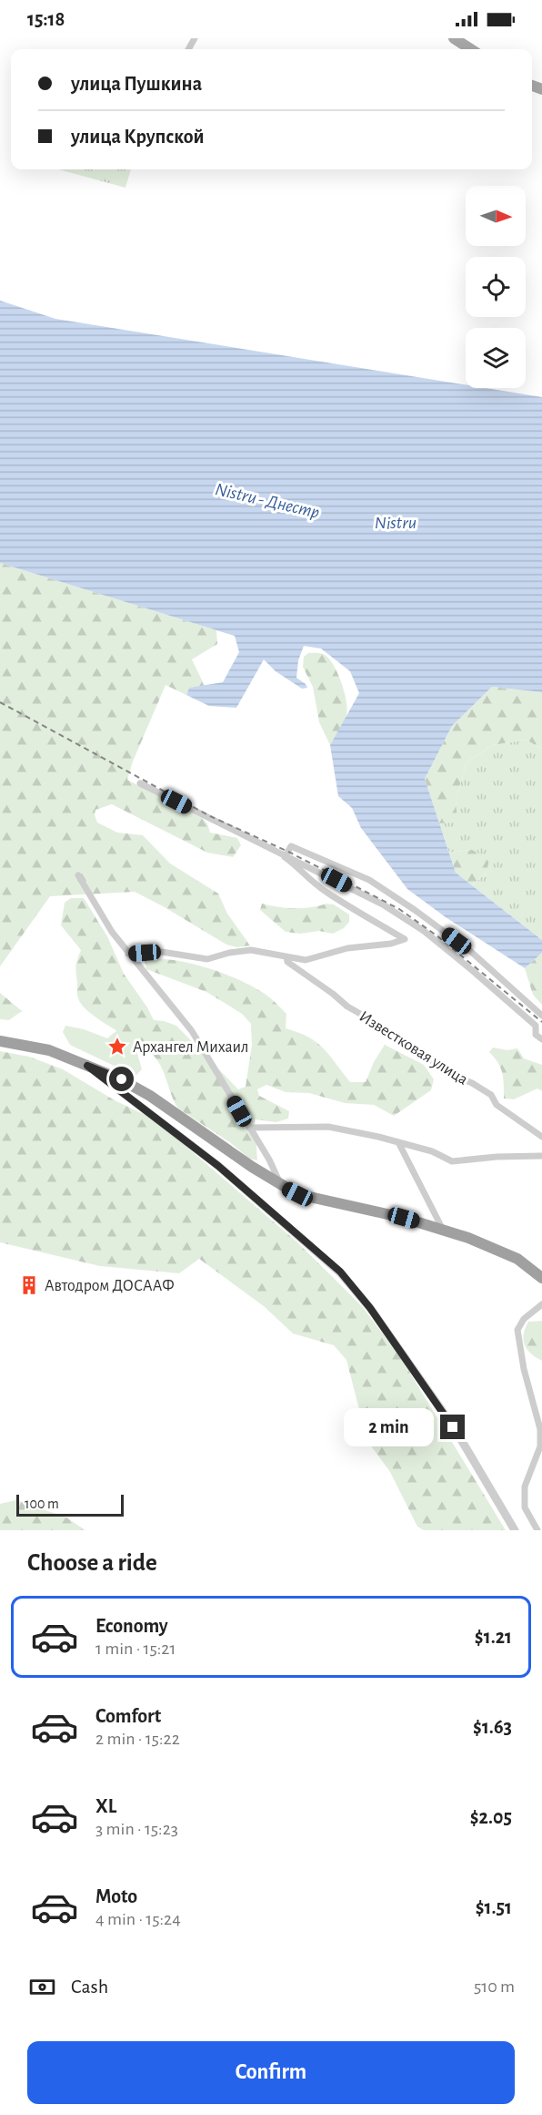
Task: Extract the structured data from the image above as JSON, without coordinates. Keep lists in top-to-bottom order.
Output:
{
  "streets": {
    "street": ["Известковая улица"]
  },
  "water": ["Nistru - Днестр", "Nistru"],
  "places": {
    "place": ["Архангел Михаил"],
    "building": ["Автодром ДОСААФ"]
  },
  "scale_bar": "100 m",
  "north": "right",
  "page": {
    "status": "15:18",
    "banner": ["улица Пушкина", "улица Крупской"],
    "bubble": "2 min",
    "scale": "100 m",
    "heading": "Choose a ride",
    "list": [
      {
        "name": "Economy",
        "note": "1 min · 15:21",
        "value": "$1.21"
      },
      {
        "name": "Comfort",
        "note": "2 min · 15:22",
        "value": "$1.63"
      },
      {
        "name": "XL",
        "note": "3 min · 15:23",
        "value": "$2.05"
      },
      {
        "name": "Moto",
        "note": "4 min · 15:24",
        "value": "$1.51"
      }
    ],
    "pay": ["Cash", "510 m"],
    "buttons": "Confirm"
  }
}
